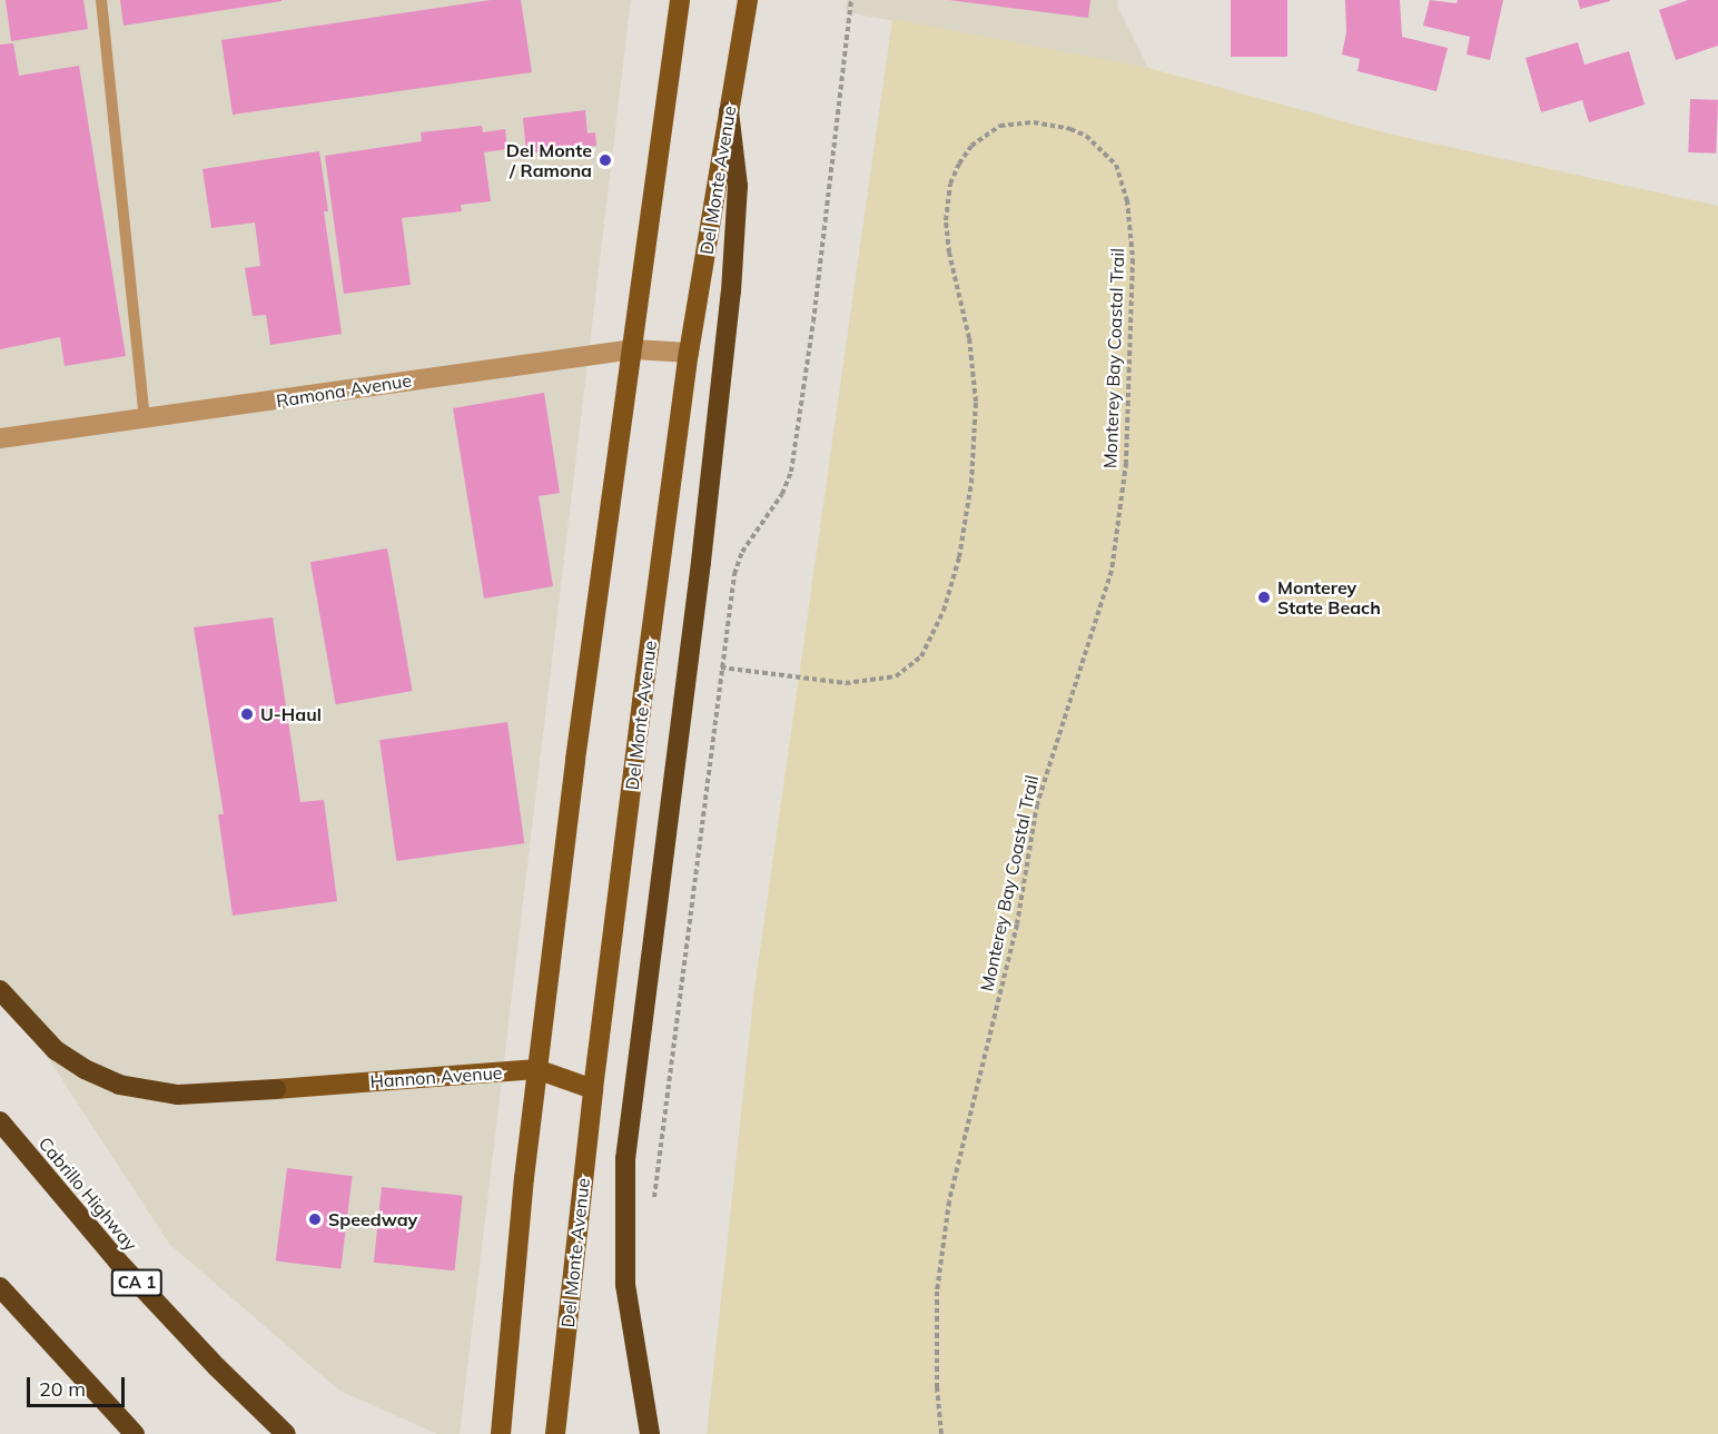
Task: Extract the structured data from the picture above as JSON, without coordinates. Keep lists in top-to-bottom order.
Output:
{
  "streets": {
    "highway": ["Cabrillo Highway", "CA 1"],
    "main road": ["Del Monte Avenue", "Hannon Avenue"],
    "street": ["Ramona Avenue"],
    "path": ["Monterey Bay Coastal Trail"]
  },
  "crossings": [
    ["Del Monte Avenue", "Ramona Avenue"],
    ["Del Monte Avenue", "Hannon Avenue"]
  ],
  "places": [
    "Del Monte / Ramona",
    "Monterey State Beach",
    "U-Haul",
    "Speedway"
  ],
  "scale_bar": "20 m"
}
